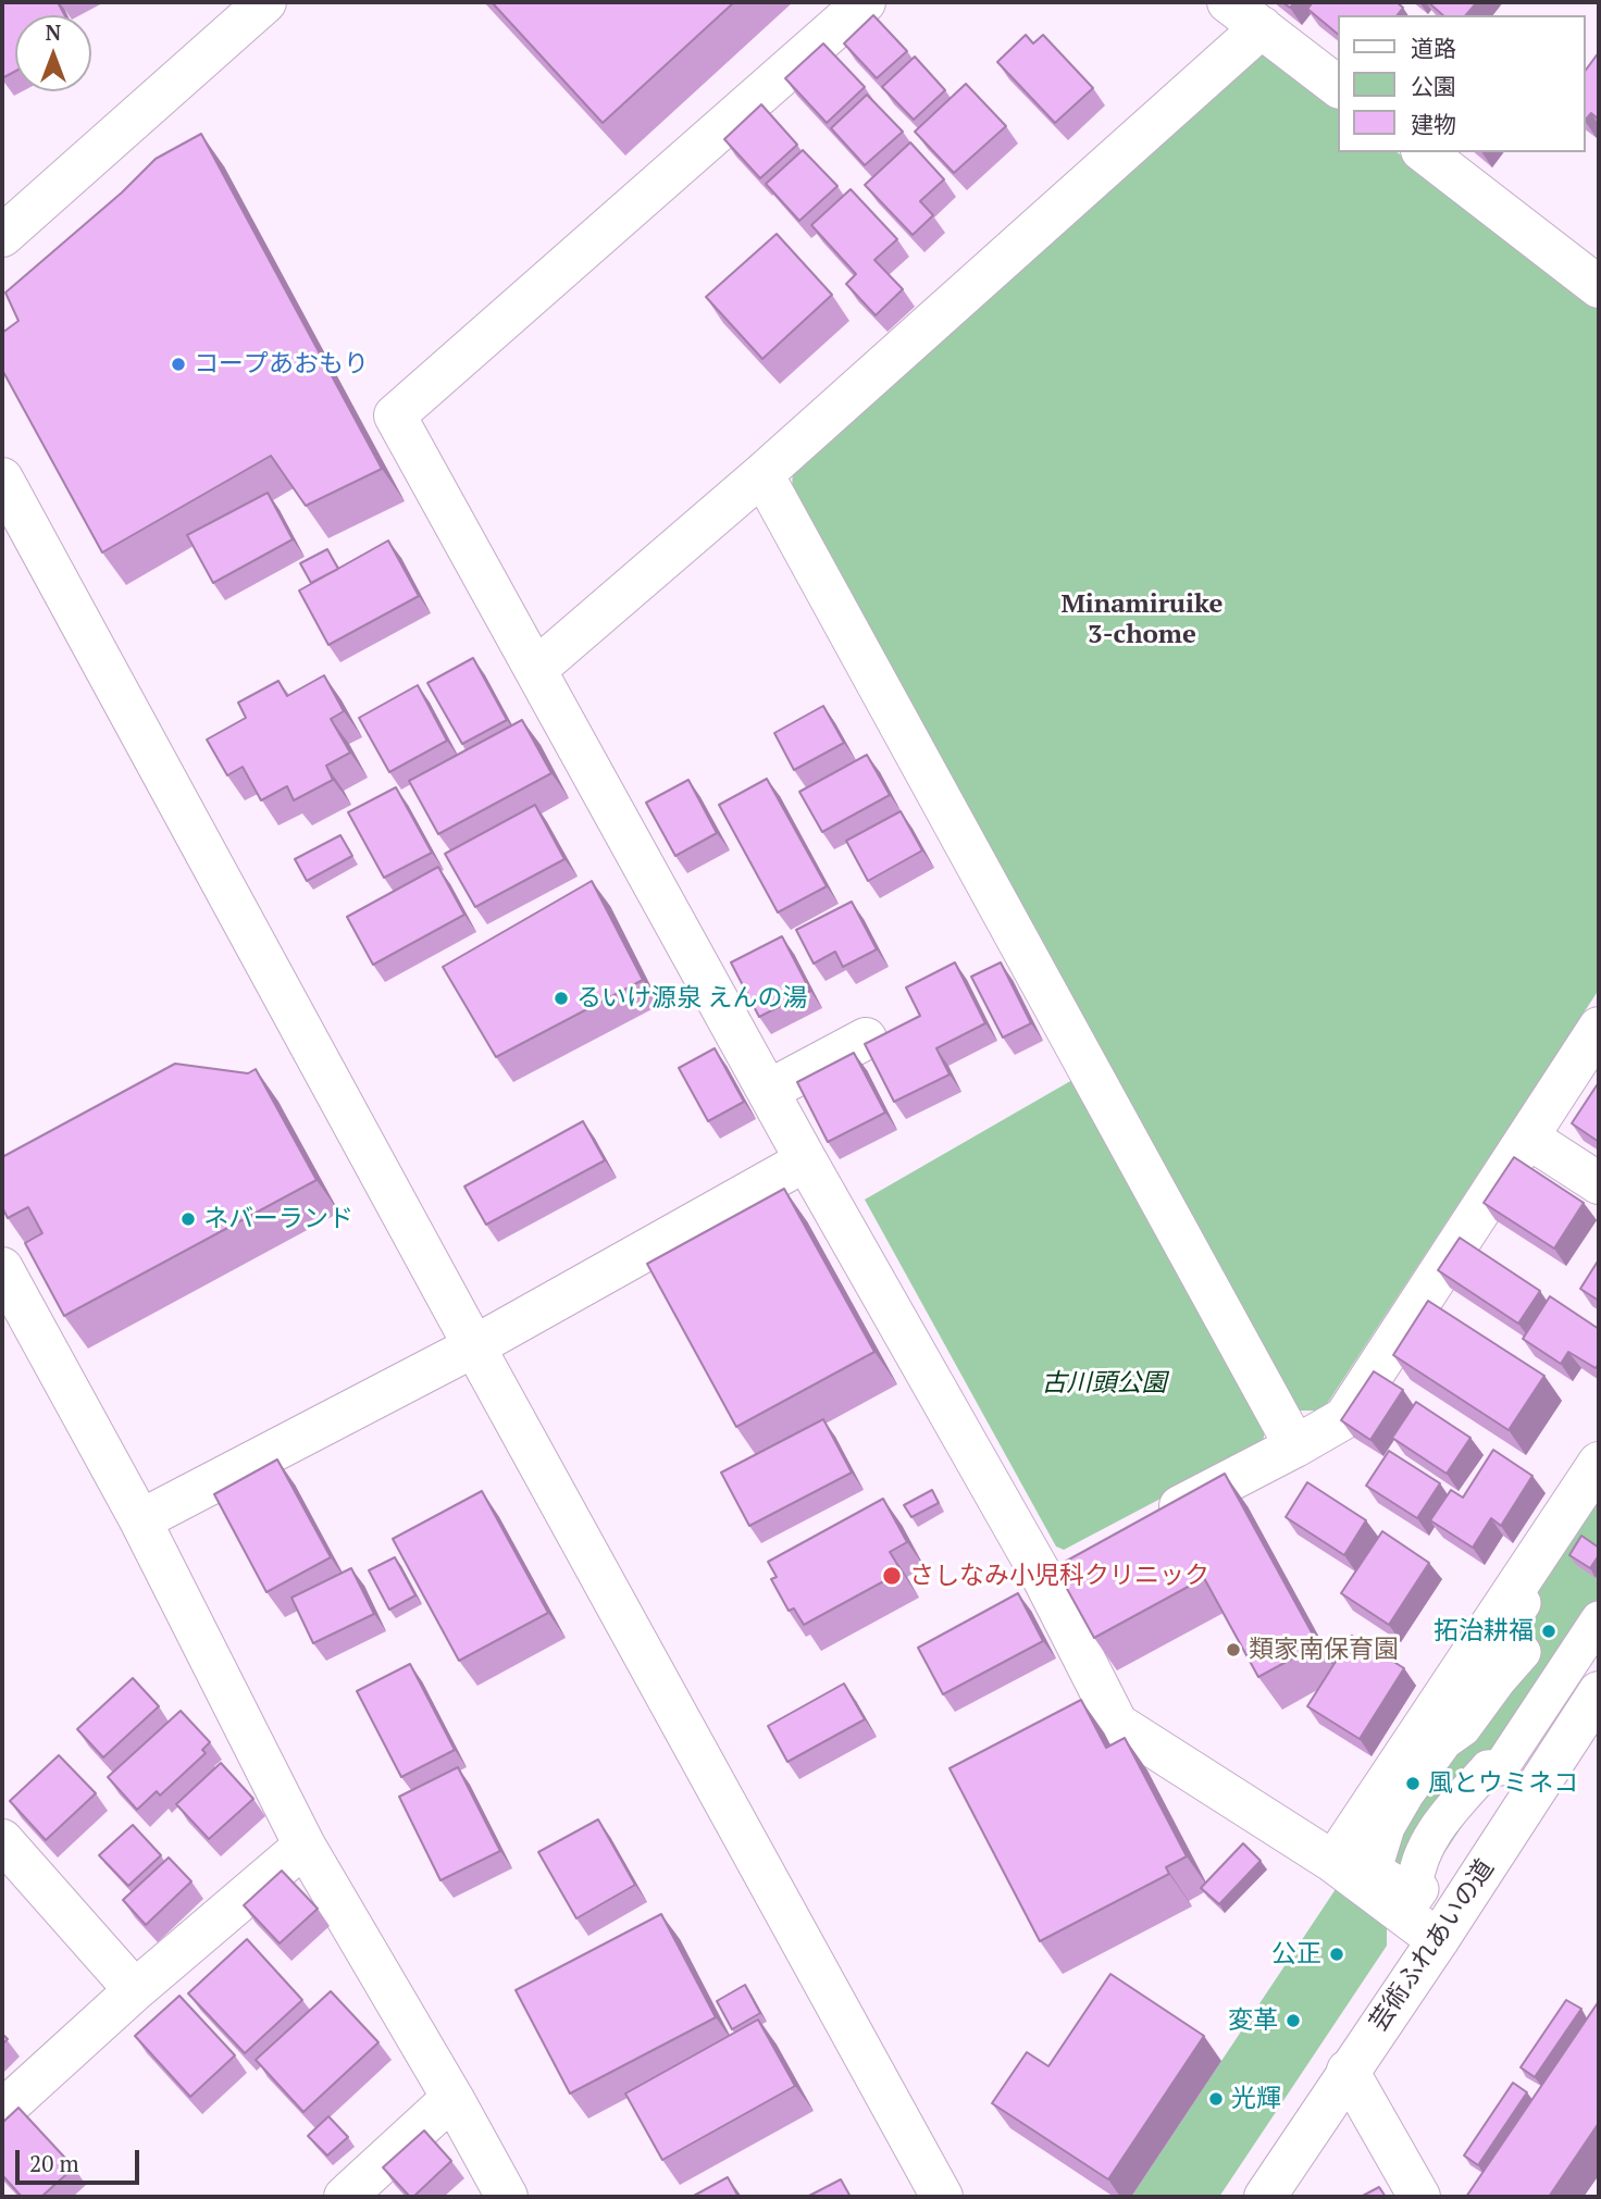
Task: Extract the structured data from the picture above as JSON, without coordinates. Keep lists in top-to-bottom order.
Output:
{
  "streets": {
    "street": ["芸術ふれあいの道"]
  },
  "districts": ["Minamiruike 3-chome"],
  "parks": ["古川頭公園"],
  "places": [
    "コープあおもり",
    "るいけ源泉 えんの湯",
    "ネバーランド",
    "さしなみ小児科クリニック",
    "拓治耕福",
    "類家南保育園",
    "風とウミネコ",
    "公正",
    "変革",
    "光輝"
  ],
  "legend": ["道路", "公園", "建物"],
  "scale_bar": "20 m",
  "north": "top"
}
